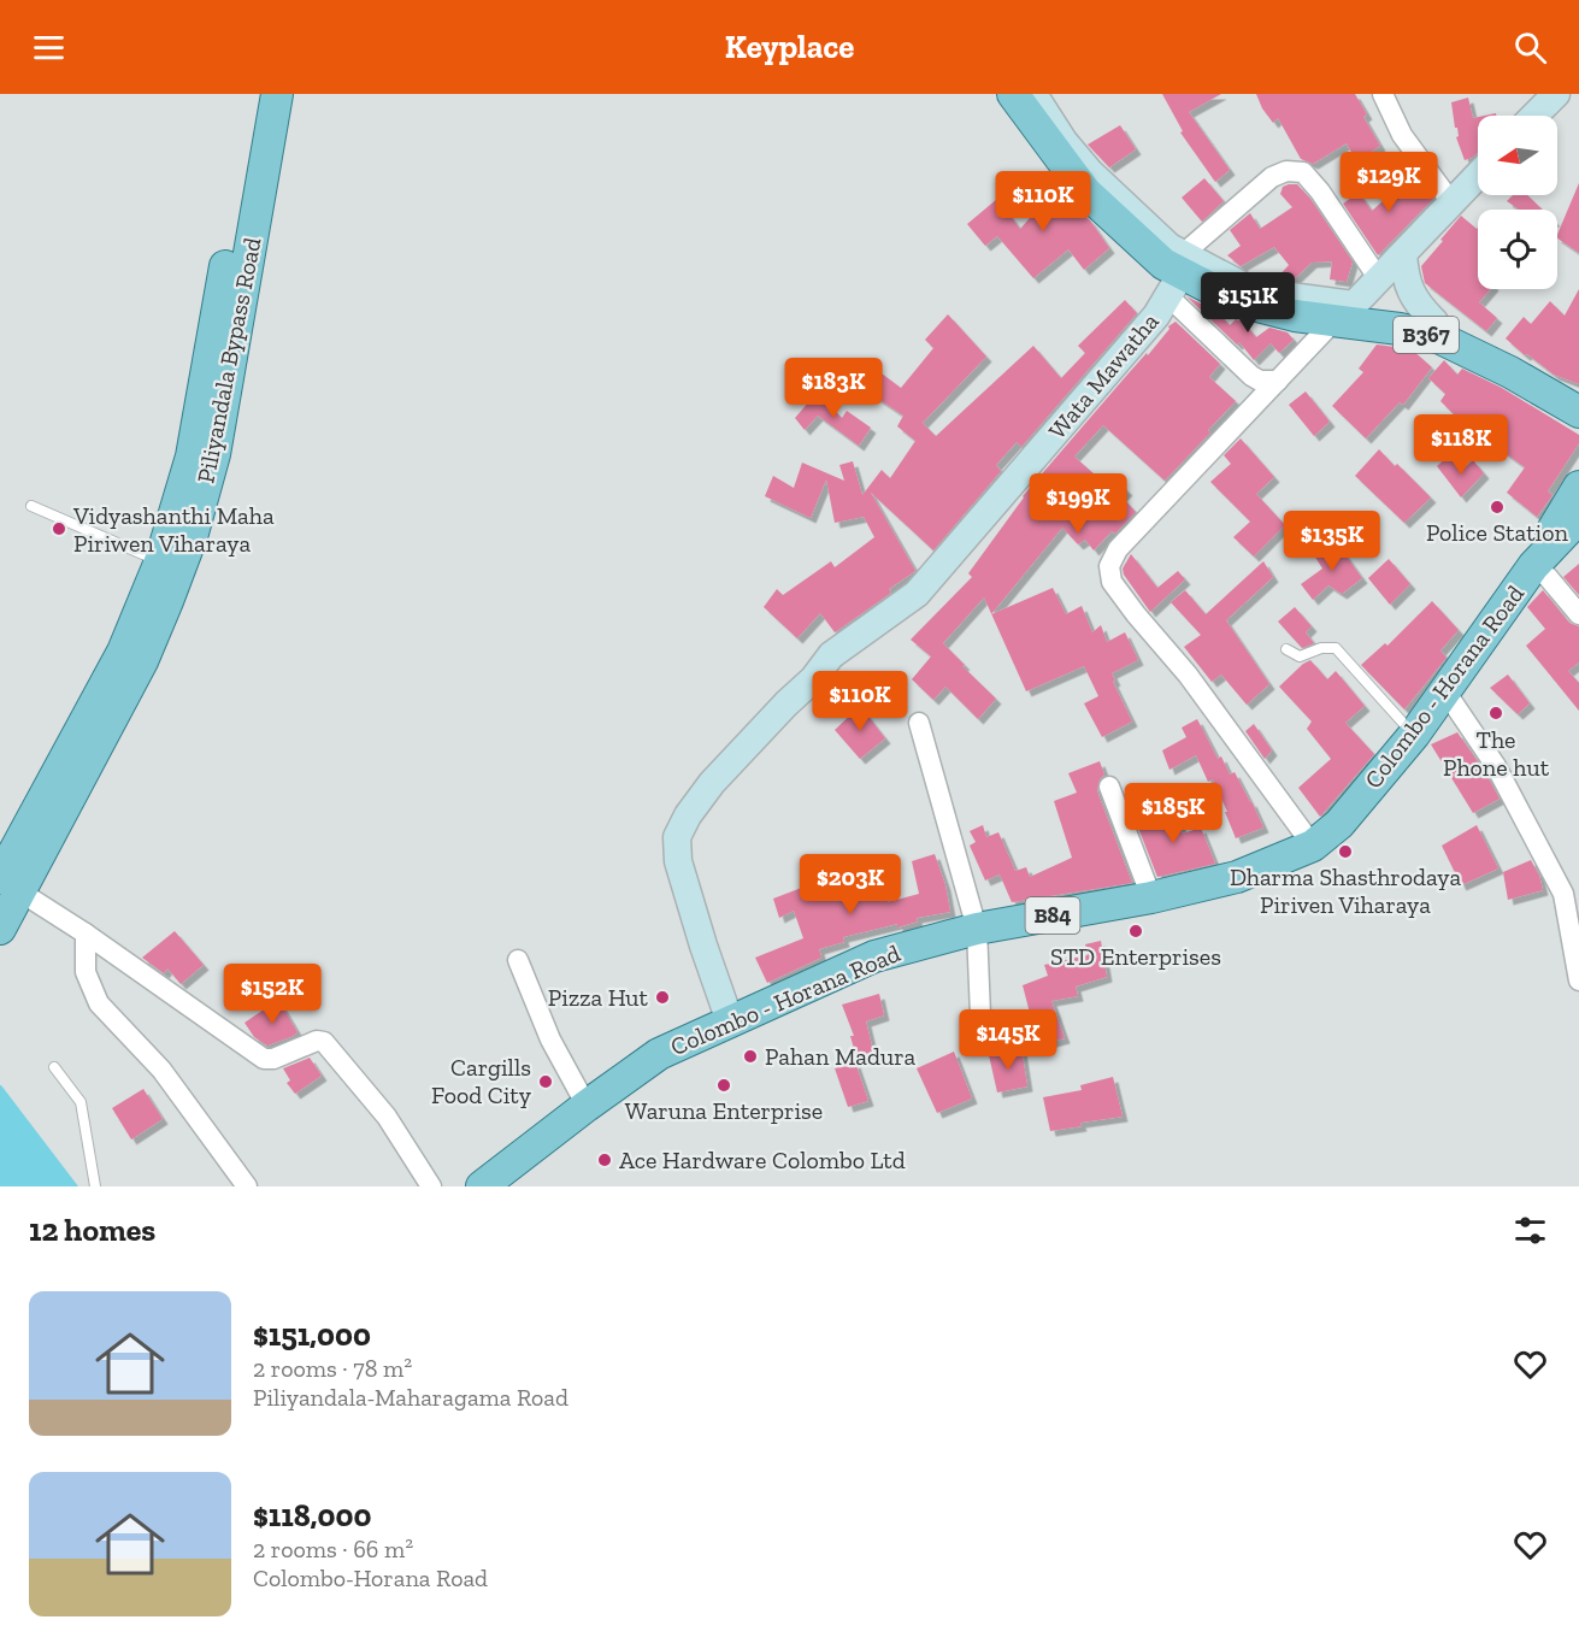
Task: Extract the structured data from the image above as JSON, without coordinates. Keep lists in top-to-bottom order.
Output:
{
  "streets": {
    "main road": [
      "B367",
      "Piliyandala Bypass Road",
      "Colombo - Horana Road",
      "B84"
    ],
    "street": ["Wata Mawatha"]
  },
  "crossings": [
    ["B367", "Wata Mawatha"],
    ["Wata Mawatha", "Colombo - Horana Road"],
    ["Colombo - Horana Road", "B84"]
  ],
  "places": [
    "Police Station",
    "Vidyashanthi Maha Piriwen Viharaya",
    "The Phone hut",
    "Dharma Shasthrodaya Piriven Viharaya",
    "STD Enterprises",
    "Pizza Hut",
    "Pahan Madura",
    "Cargills Food City",
    "Waruna Enterprise",
    "Ace Hardware Colombo Ltd"
  ],
  "north": "left",
  "page": {
    "header": "Keyplace",
    "price": [
      "$129K",
      "$110K",
      "$151K",
      "$183K",
      "$118K",
      "$199K",
      "$135K",
      "$110K",
      "$185K",
      "$203K",
      "$152K",
      "$145K"
    ],
    "heading": "12 homes",
    "list": [
      {
        "name": "$151,000",
        "note": "2 rooms · 78 m² · Piliyandala-Maharagama Road"
      },
      {
        "name": "$118,000",
        "note": "2 rooms · 66 m² · Colombo-Horana Road"
      }
    ]
  }
}
